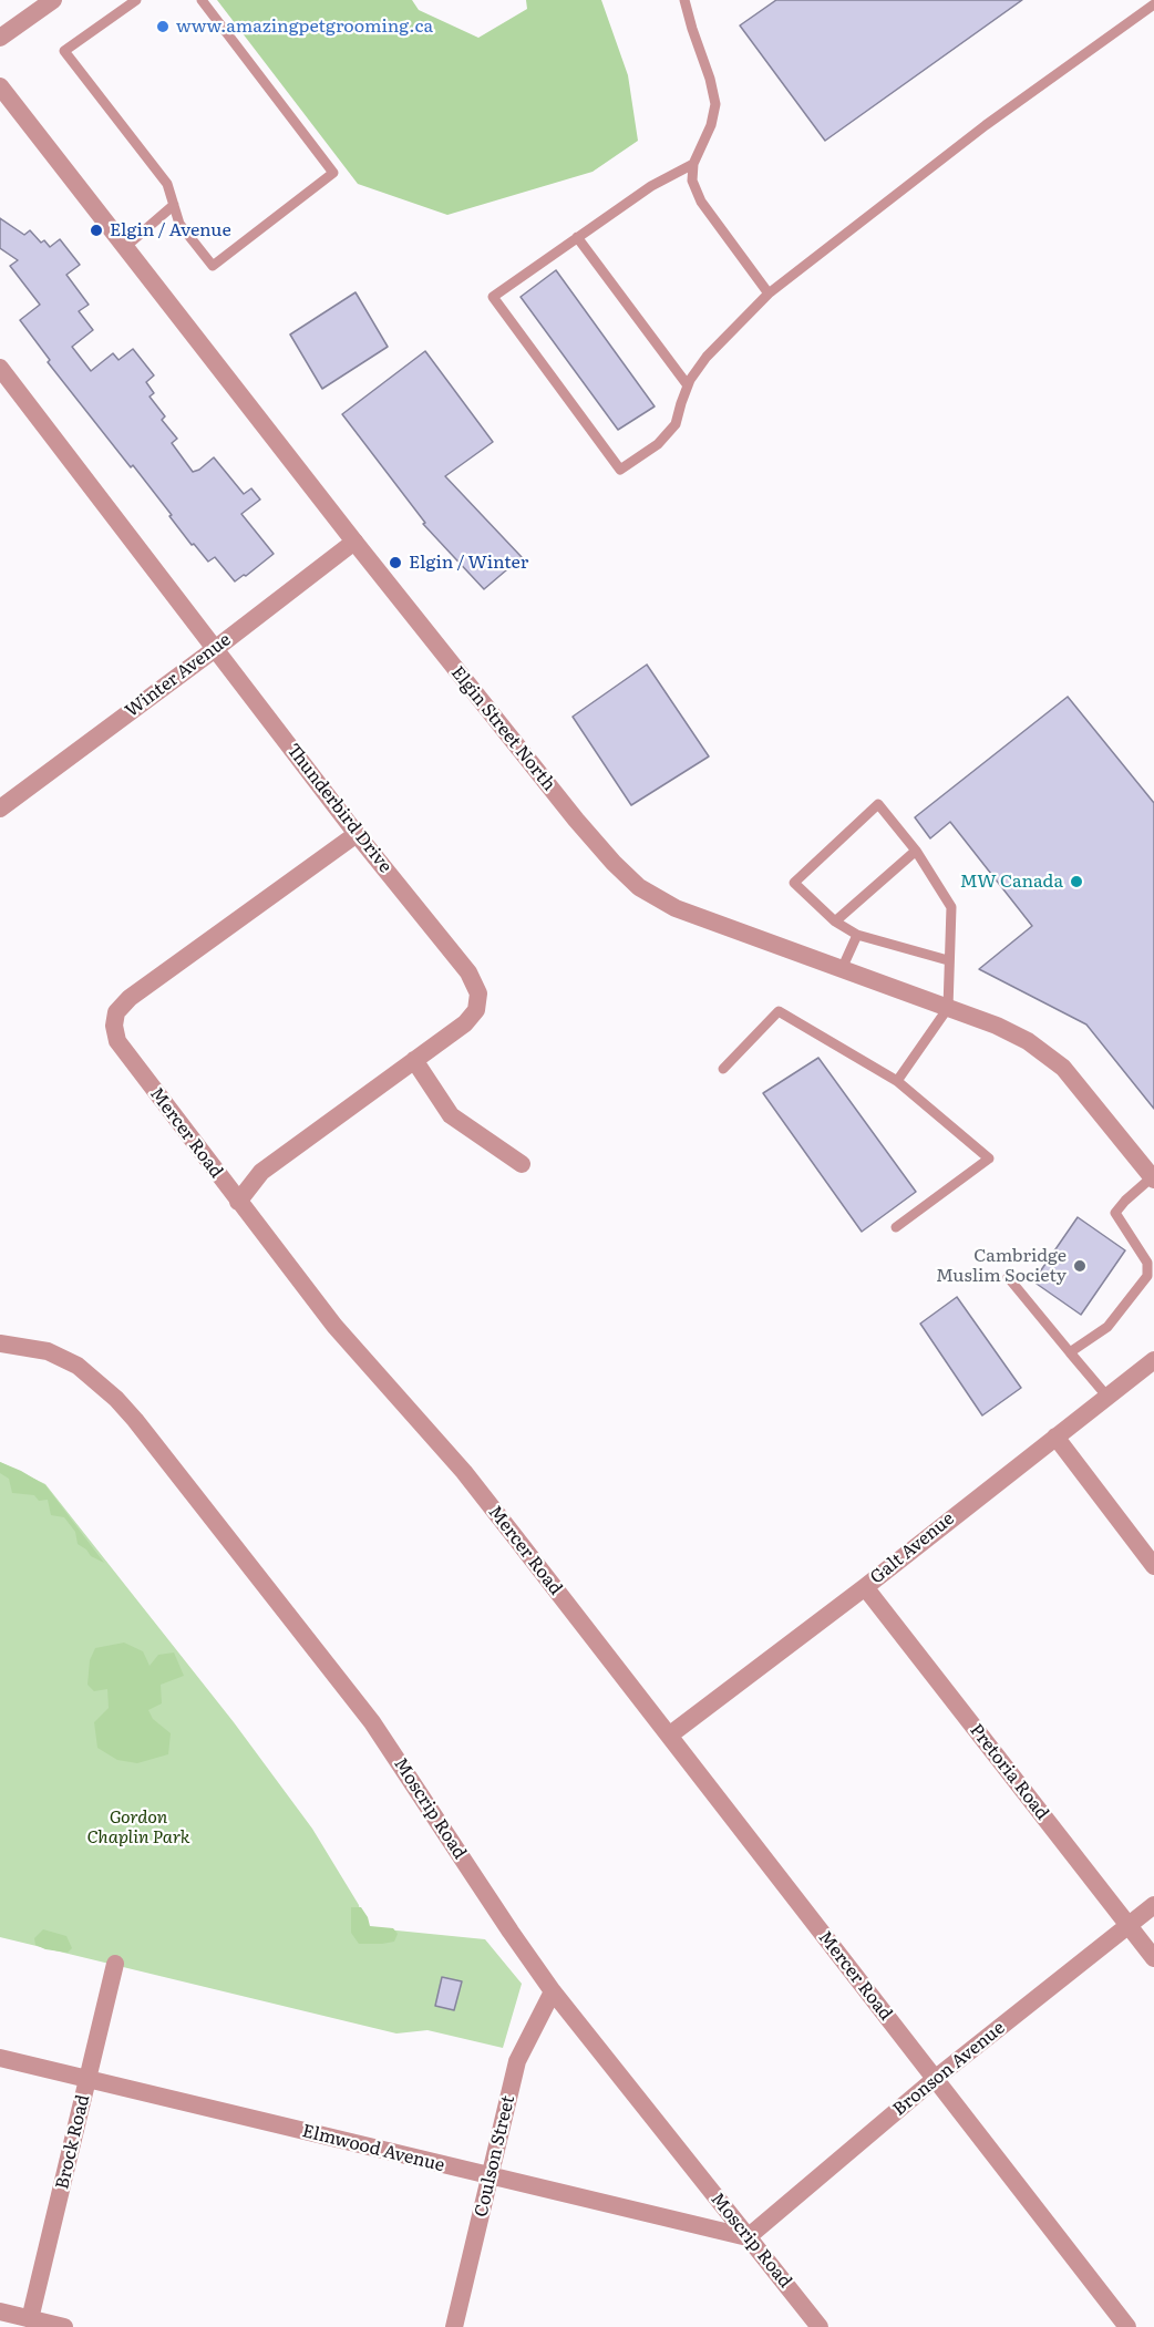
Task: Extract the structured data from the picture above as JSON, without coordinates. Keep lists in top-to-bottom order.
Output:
{
  "streets": {
    "street": [
      "Winter Avenue",
      "Elgin Street North",
      "Thunderbird Drive",
      "Mercer Road",
      "Galt Avenue",
      "Pretoria Road",
      "Moscrip Road",
      "Bronson Avenue",
      "Brock Road",
      "Elmwood Avenue",
      "Coulson Street"
    ]
  },
  "crossings": [
    ["Winter Avenue", "Elgin Street North"],
    ["Winter Avenue", "Thunderbird Drive"],
    ["Thunderbird Drive", "Mercer Road"],
    ["Mercer Road", "Galt Avenue"],
    ["Mercer Road", "Bronson Avenue"],
    ["Galt Avenue", "Pretoria Road"],
    ["Pretoria Road", "Bronson Avenue"],
    ["Moscrip Road", "Bronson Avenue"],
    ["Moscrip Road", "Elmwood Avenue"],
    ["Moscrip Road", "Coulson Street"],
    ["Bronson Avenue", "Elmwood Avenue"],
    ["Brock Road", "Elmwood Avenue"],
    ["Elmwood Avenue", "Coulson Street"]
  ],
  "parks": ["Gordon Chaplin Park"],
  "places": [
    "www.amazingpetgrooming.ca",
    "Elgin / Avenue",
    "Elgin / Winter",
    "MW Canada",
    "Cambridge Muslim Society"
  ]
}
